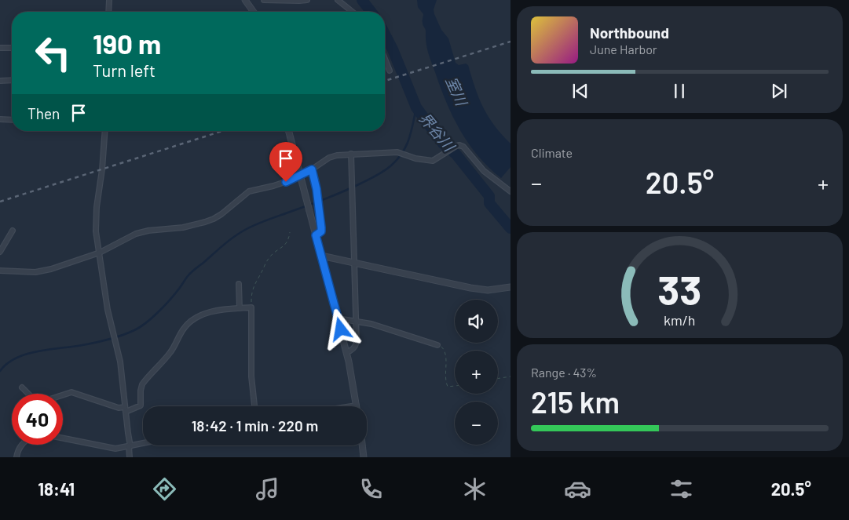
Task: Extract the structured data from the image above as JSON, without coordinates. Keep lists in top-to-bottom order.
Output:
{
  "water": ["室川", "界谷川"],
  "page": {
    "turn": ["190 m", "Turn left"],
    "song": ["Northbound", "June Harbor"],
    "then": "Then",
    "tile": [
      "Climate",
      ["Range · 43%", "215 km"]
    ],
    "heat": ["−", "20.5°", "+"],
    "map_buttons": ["+", "−"],
    "limit": "40",
    "trip": "18:42 · 1 min · 220 m",
    "tabs": ["18:41", "20.5°"],
    "gauge": ["33", "km/h"]
  }
}
